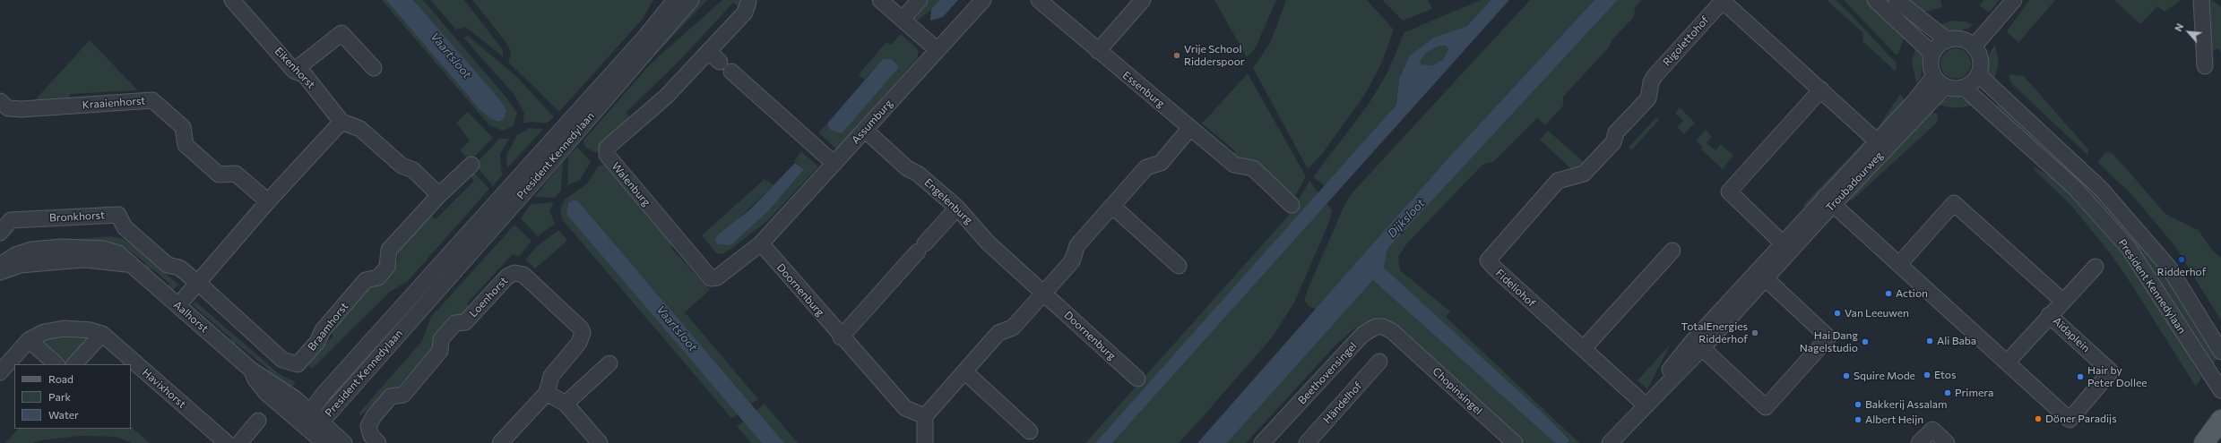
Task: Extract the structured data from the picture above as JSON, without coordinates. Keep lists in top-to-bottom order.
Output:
{
  "streets": {
    "street": [
      "Rigolettohof",
      "Eikenhorst",
      "Essenburg",
      "Kraaienhorst",
      "Assumburg",
      "President Kennedylaan",
      "Troubadourweg",
      "Walenburg",
      "Engelenburg",
      "Bronkhorst",
      "Fideliohof",
      "Doornenburg",
      "Loenhorst",
      "Aalhorst",
      "Braamhorst",
      "Aïdaplein",
      "Beethovensingel",
      "Havixhorst",
      "Chopinsingel",
      "Händelhof"
    ]
  },
  "crossings": [
    ["Rigolettohof", "Troubadourweg"],
    ["Rigolettohof", "Fideliohof"],
    ["Assumburg", "Walenburg"],
    ["Assumburg", "Engelenburg"],
    ["Assumburg", "Doornenburg"],
    ["President Kennedylaan", "Troubadourweg"],
    ["President Kennedylaan", "Aalhorst"],
    ["Troubadourweg", "Fideliohof"],
    ["Troubadourweg", "Aïdaplein"],
    ["Walenburg", "Doornenburg"],
    ["Engelenburg", "Doornenburg"],
    ["Bronkhorst", "Braamhorst"],
    ["Beethovensingel", "Chopinsingel"]
  ],
  "water": ["Vaartsloot", "Dijksloot"],
  "places": [
    "Vrije School Ridderspoor",
    "Ridderhof",
    "Action",
    "Van Leeuwen",
    "TotalEnergies Ridderhof",
    "Ali Baba",
    "Hai Dang Nagelstudio",
    "Etos",
    "Squire Mode",
    "Hair by Peter Dollee",
    "Primera",
    "Bakkerij Assalam",
    "Döner Paradijs",
    "Albert Heijn"
  ],
  "legend": ["Road", "Park", "Water"],
  "north": "top left"
}
